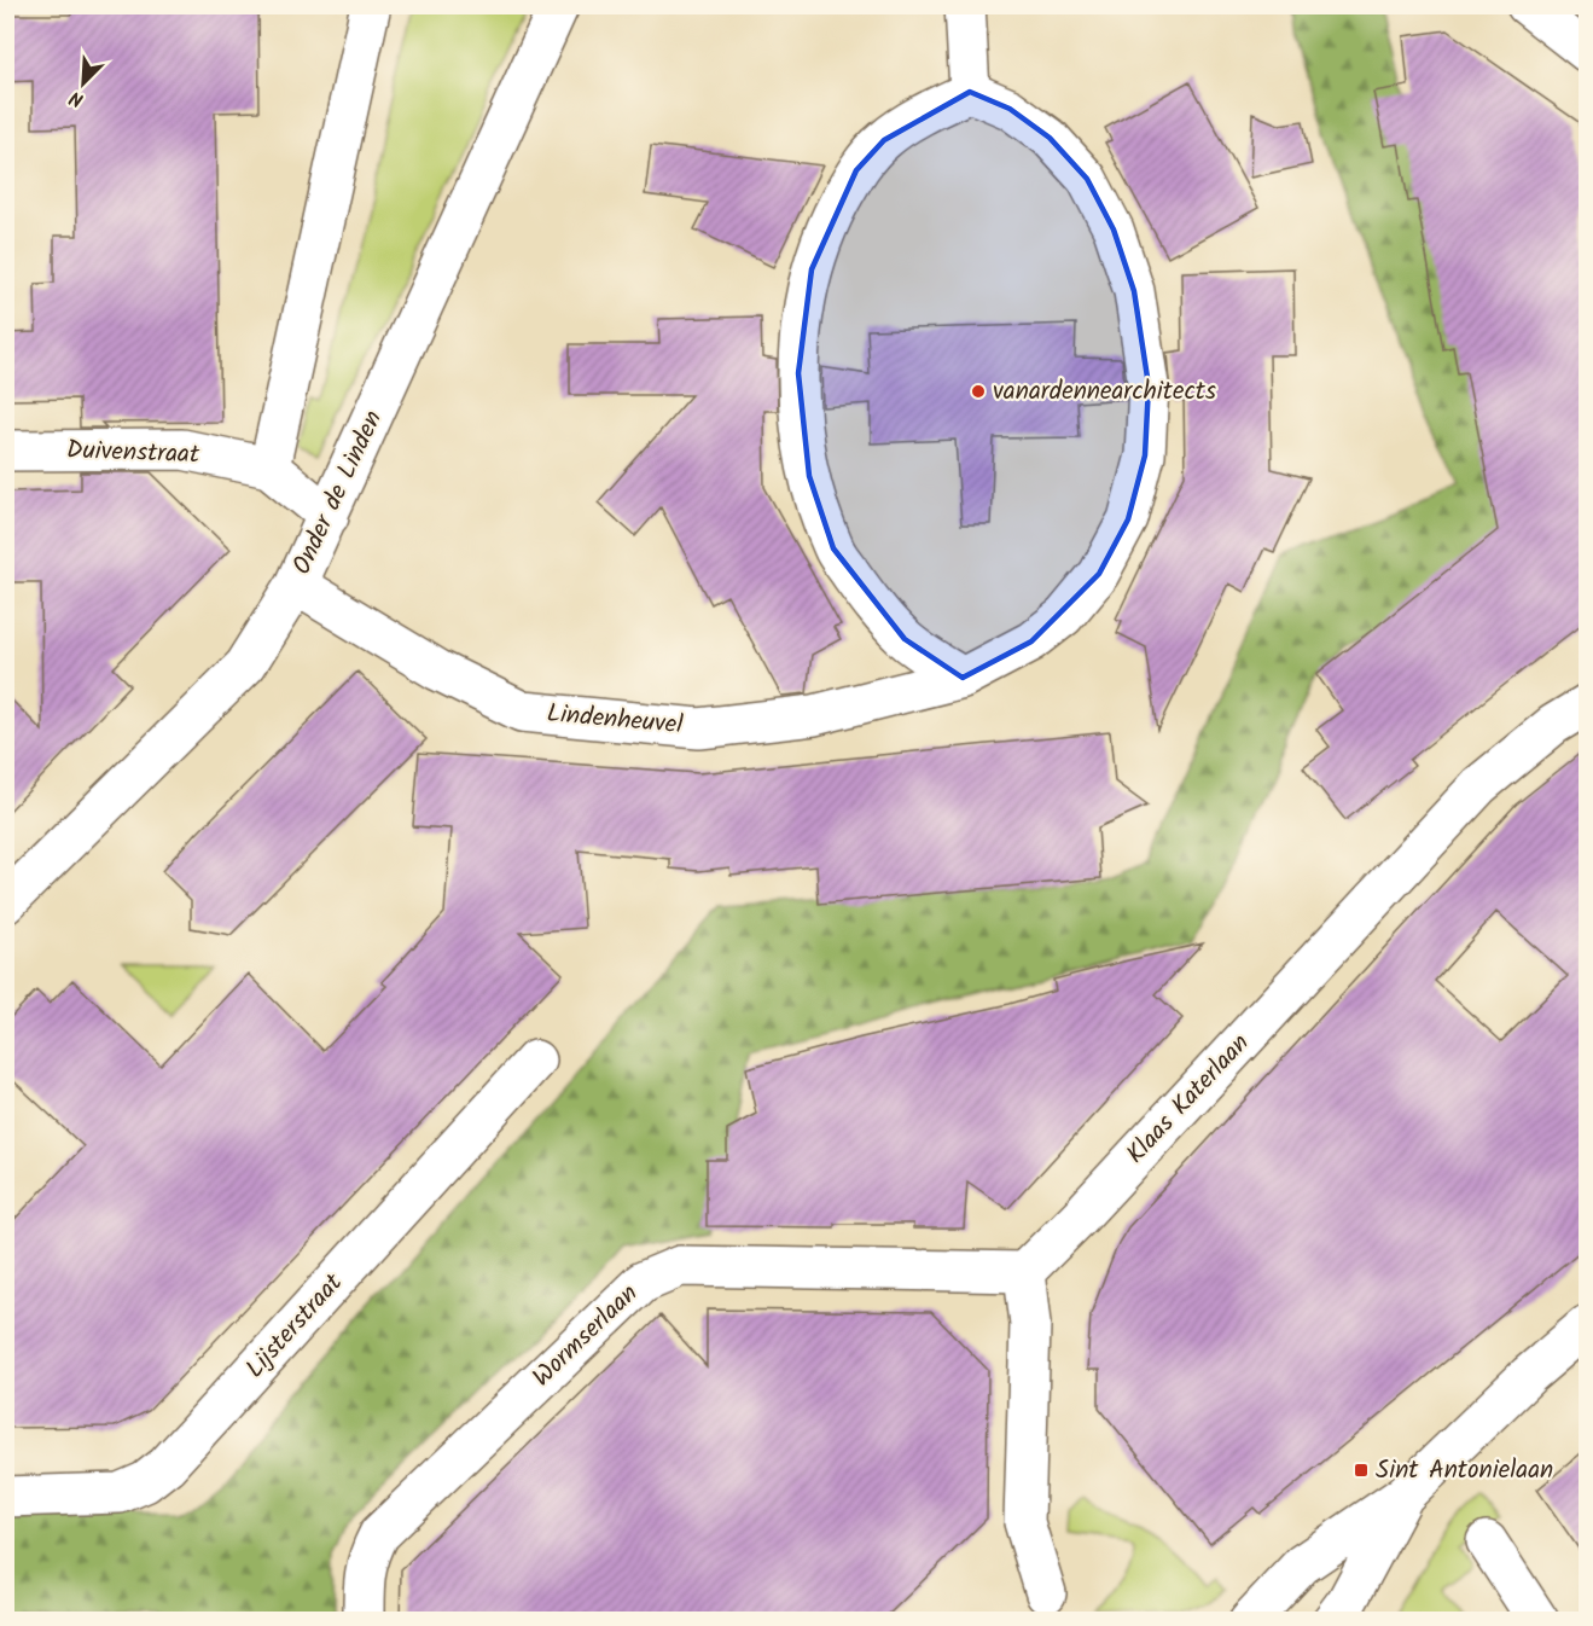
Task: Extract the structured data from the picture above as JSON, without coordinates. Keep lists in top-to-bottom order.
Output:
{
  "streets": {
    "street": [
      "Duivenstraat",
      "Onder de Linden",
      "Lindenheuvel",
      "Klaas Katerlaan",
      "Lijsterstraat",
      "Wormserlaan"
    ]
  },
  "crossings": [
    ["Duivenstraat", "Onder de Linden"],
    ["Onder de Linden", "Lindenheuvel"],
    ["Klaas Katerlaan", "Wormserlaan"]
  ],
  "places": {
    "other": ["vanardennearchitects"],
    "transit": ["Sint Antonielaan"]
  },
  "north": "bottom left"
}
